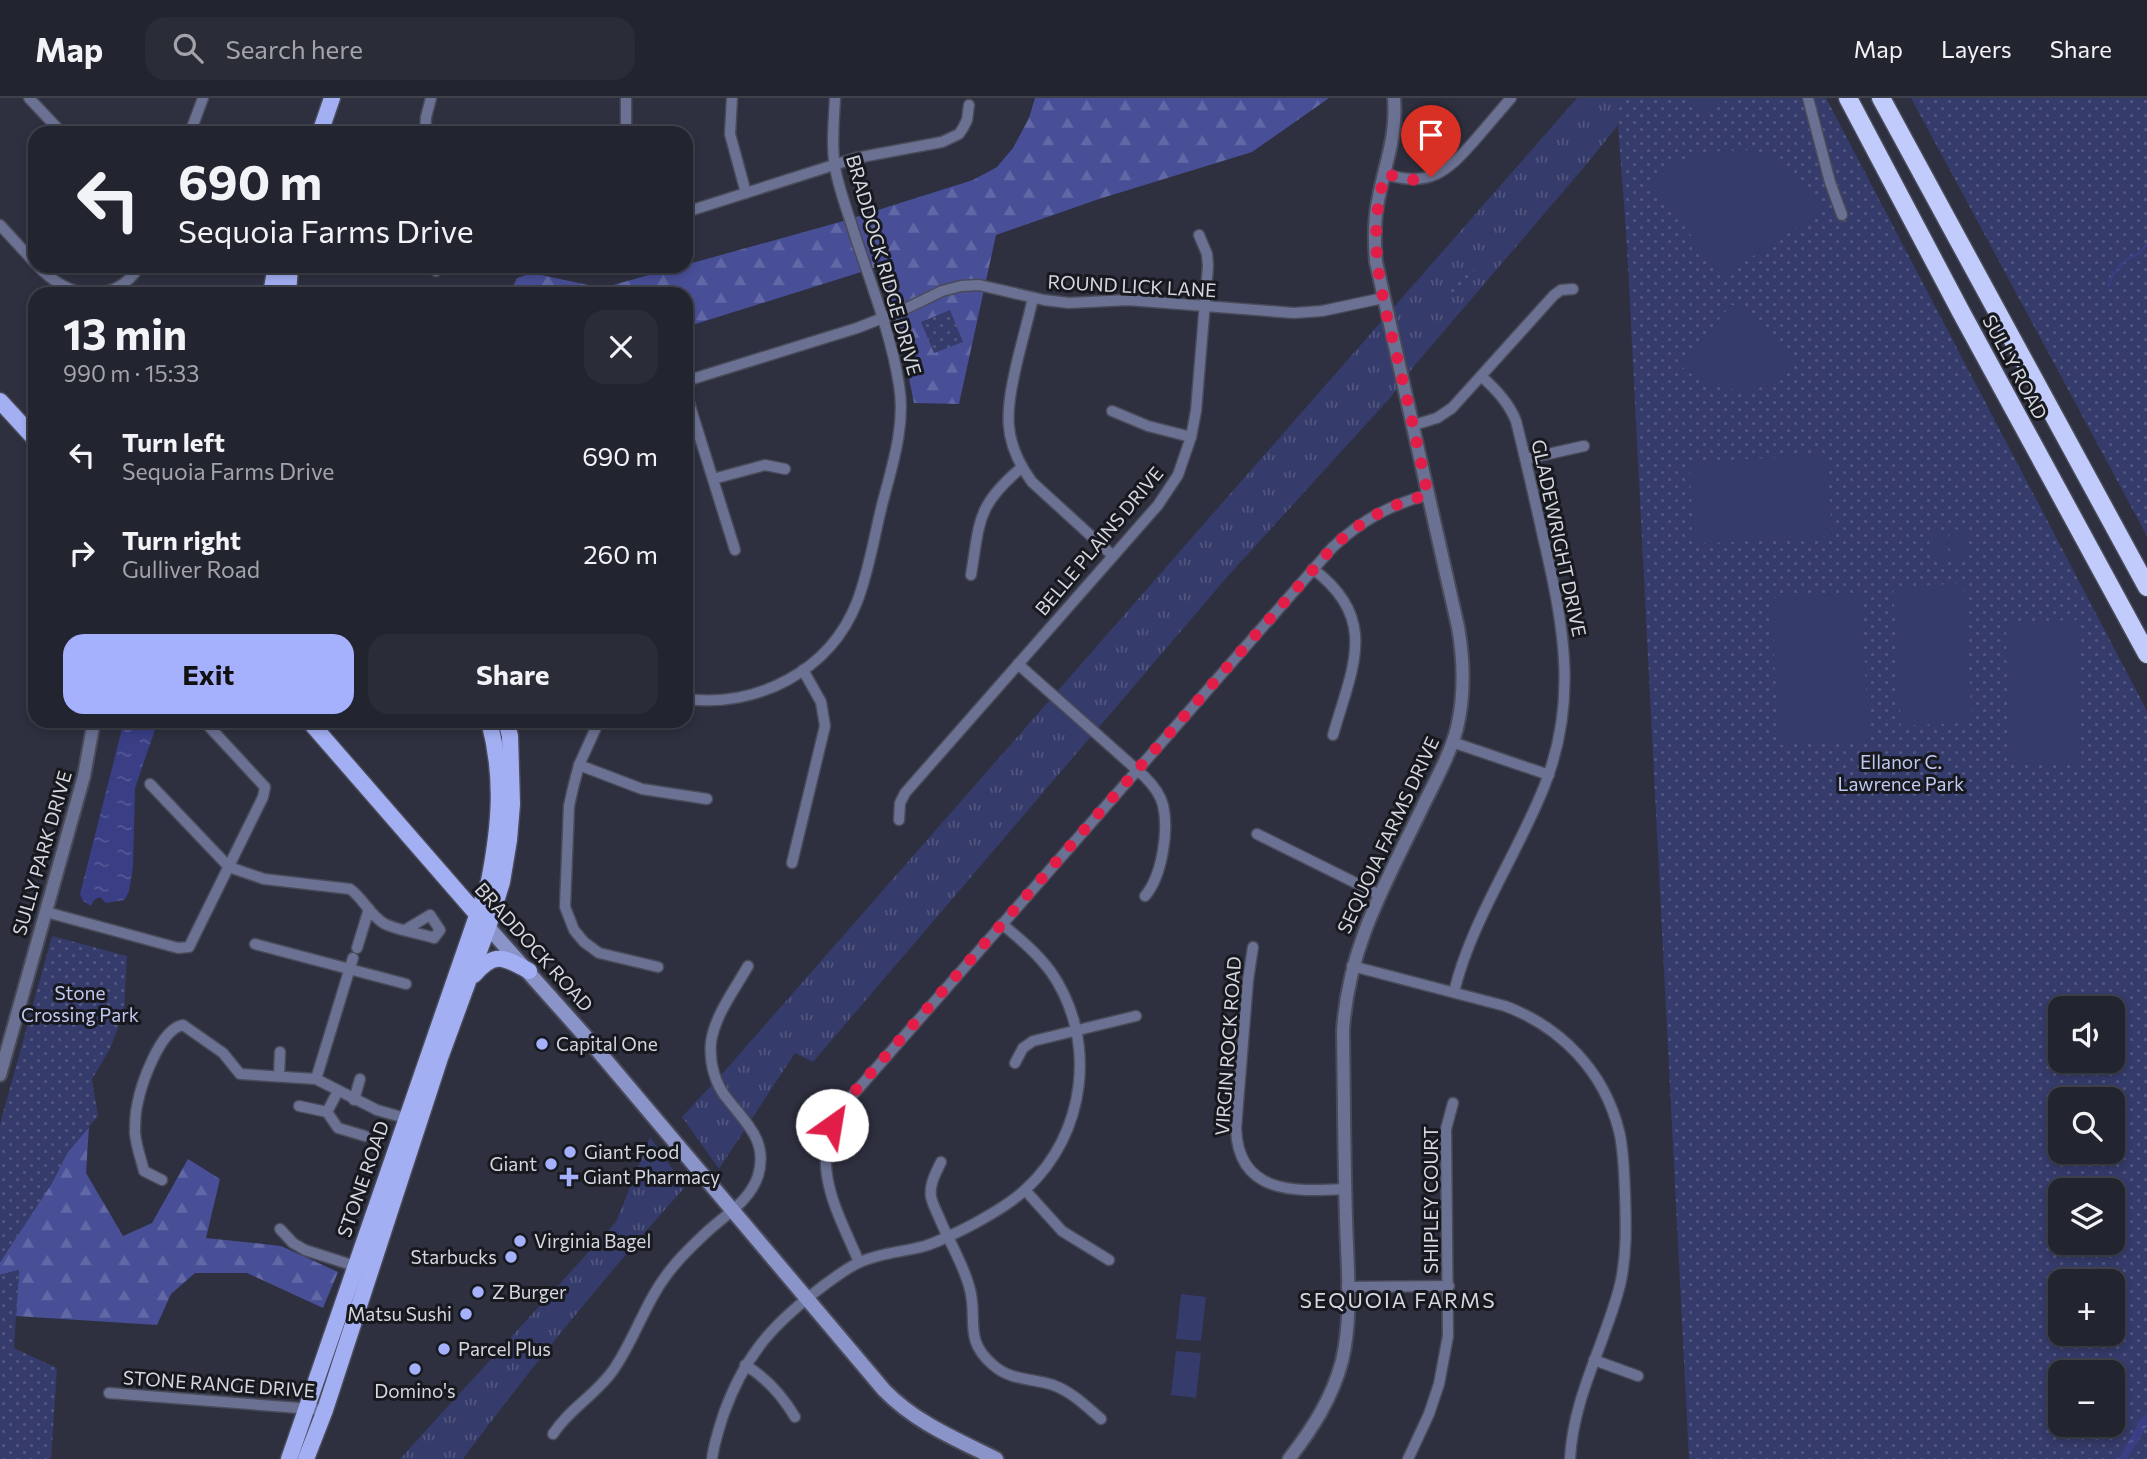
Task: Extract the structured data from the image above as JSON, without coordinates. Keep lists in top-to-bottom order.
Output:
{
  "streets": {
    "highway": ["SULLY ROAD"],
    "main road": ["BRADDOCK ROAD", "STONE ROAD"],
    "street": [
      "BRADDOCK RIDGE DRIVE",
      "ROUND LICK LANE",
      "GLADEWRIGHT DRIVE",
      "BELLE PLAINS DRIVE",
      "SEQUOIA FARMS DRIVE",
      "SULLY PARK DRIVE",
      "VIRGIN ROCK ROAD",
      "SHIPLEY COURT",
      "STONE RANGE DRIVE"
    ]
  },
  "crossings": [
    ["BRADDOCK RIDGE DRIVE", "ROUND LICK LANE"],
    ["ROUND LICK LANE", "BELLE PLAINS DRIVE"],
    ["ROUND LICK LANE", "SEQUOIA FARMS DRIVE"],
    ["SEQUOIA FARMS DRIVE", "VIRGIN ROCK ROAD"],
    ["BRADDOCK ROAD", "STONE ROAD"],
    ["STONE ROAD", "STONE RANGE DRIVE"]
  ],
  "districts": ["SEQUOIA FARMS"],
  "parks": ["Ellanor C. Lawrence Park", "Stone Crossing Park"],
  "places": {
    "other": [
      "Capital One",
      "Giant Food",
      "Giant",
      "Virginia Bagel",
      "Starbucks",
      "Z Burger",
      "Matsu Sushi",
      "Parcel Plus",
      "Domino's"
    ],
    "health": ["Giant Pharmacy"]
  },
  "page": {
    "header": "Map",
    "search": "Search here",
    "nav": ["Map", "Layers", "Share"],
    "turn": ["690 m", "Sequoia Farms Drive"],
    "heading": ["13 min", "990 m · 15:33"],
    "list": [
      {
        "name": "Turn left",
        "note": "Sequoia Farms Drive",
        "value": "690 m"
      },
      {
        "name": "Turn right",
        "note": "Gulliver Road",
        "value": "260 m"
      }
    ],
    "buttons": ["Exit", "Share"],
    "map_buttons": ["+", "−"]
  }
}
